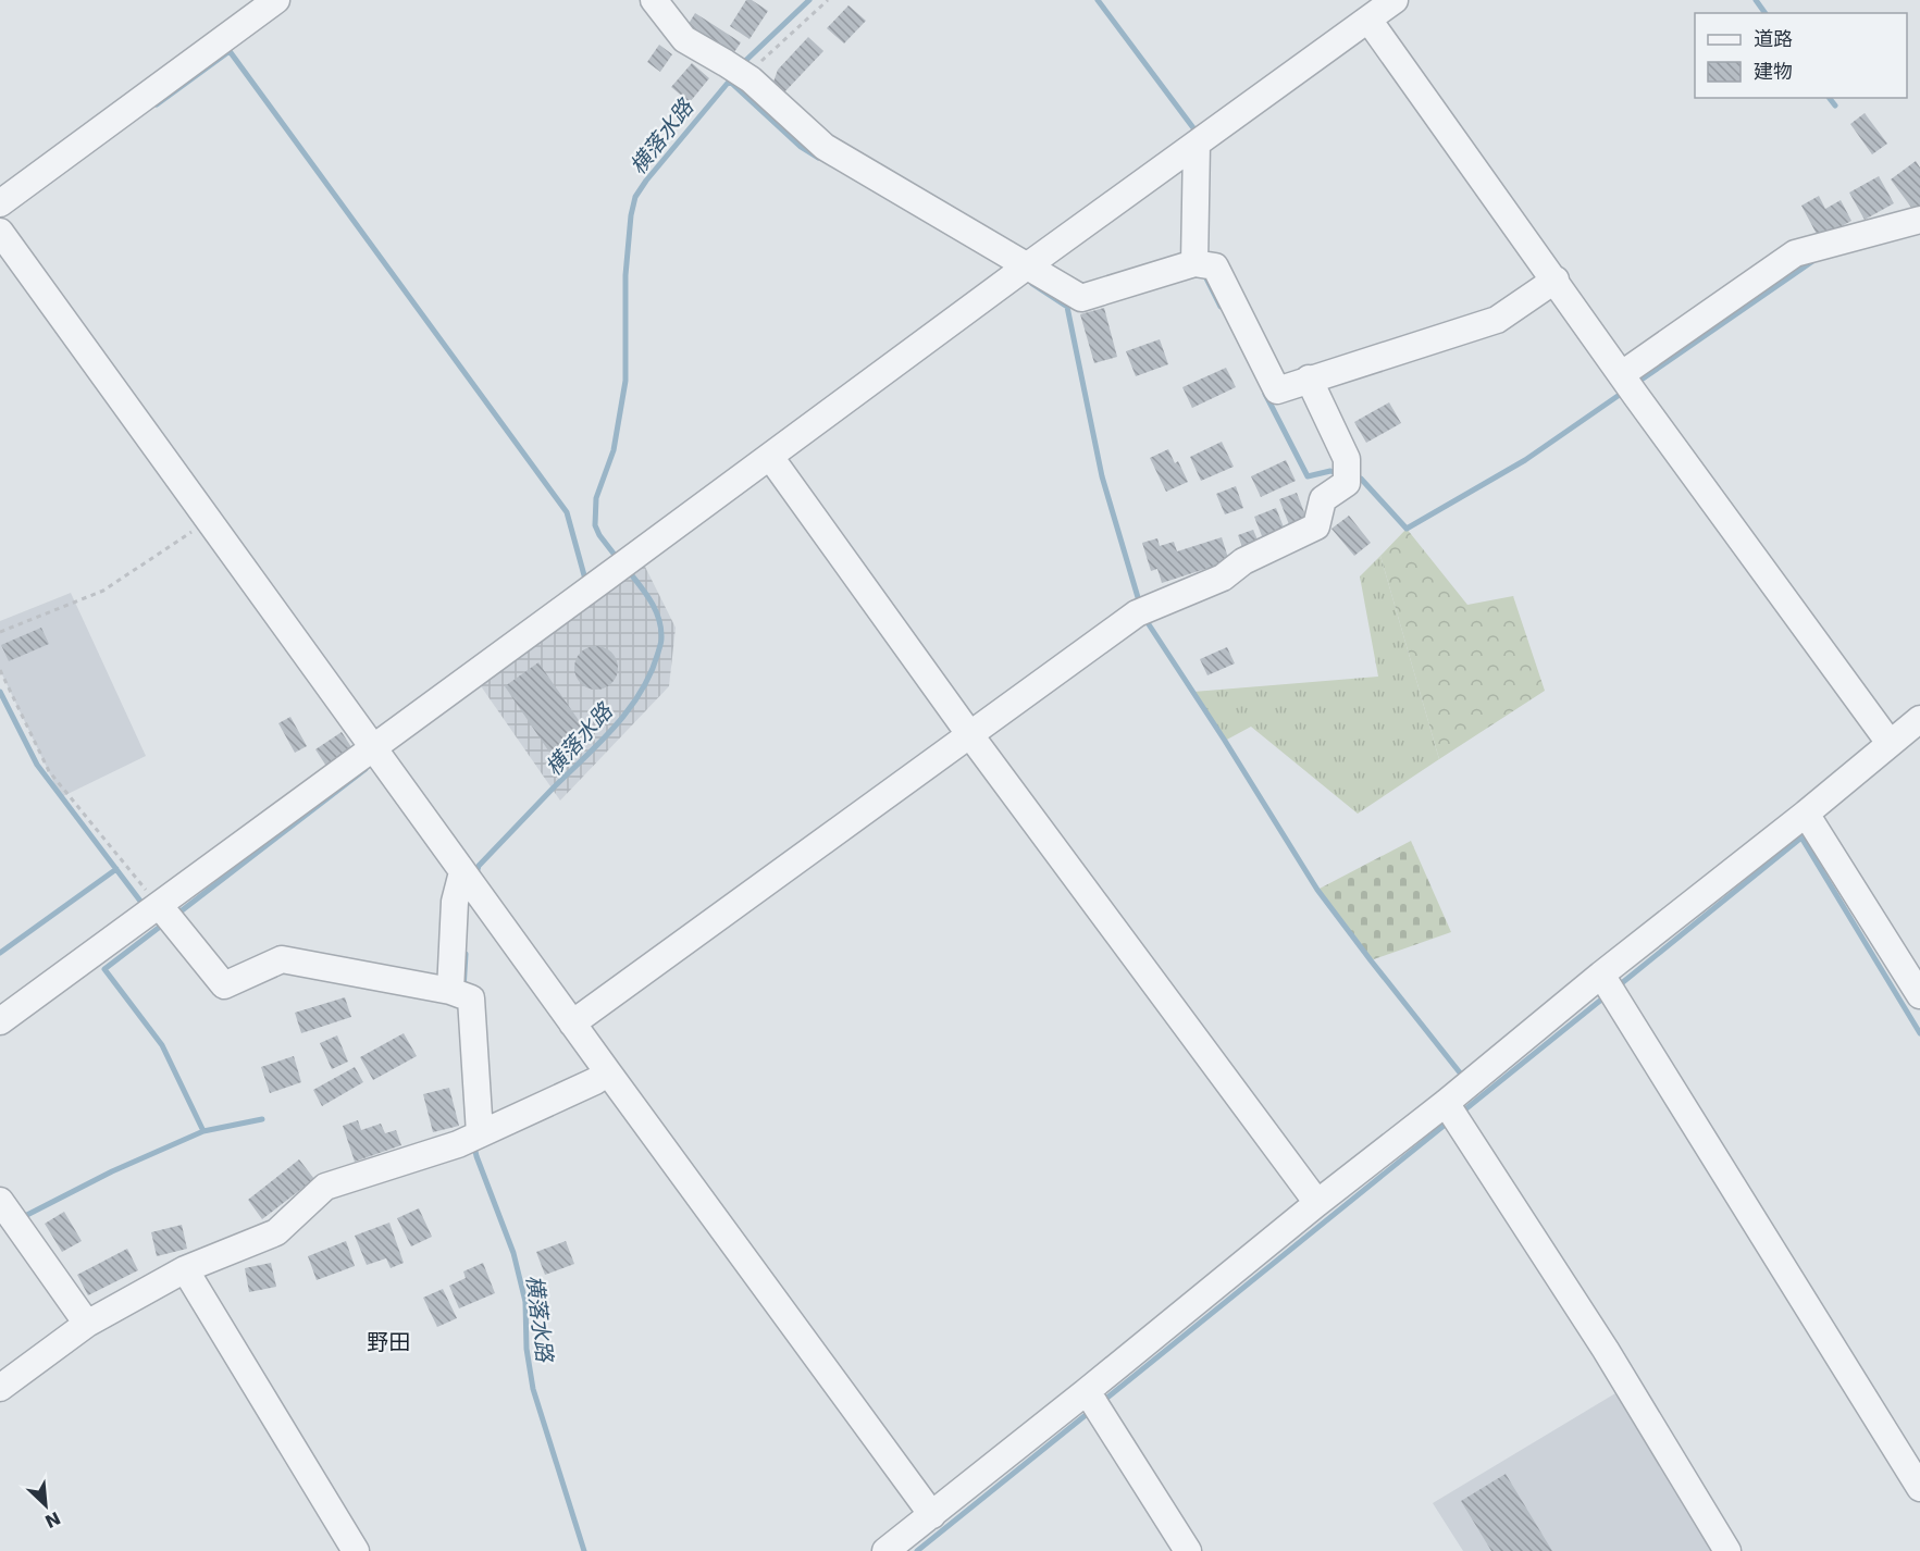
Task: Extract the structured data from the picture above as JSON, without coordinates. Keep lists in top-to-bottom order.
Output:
{
  "districts": ["野田"],
  "water": ["横落水路"],
  "legend": ["道路", "建物"],
  "north": "bottom right"
}
